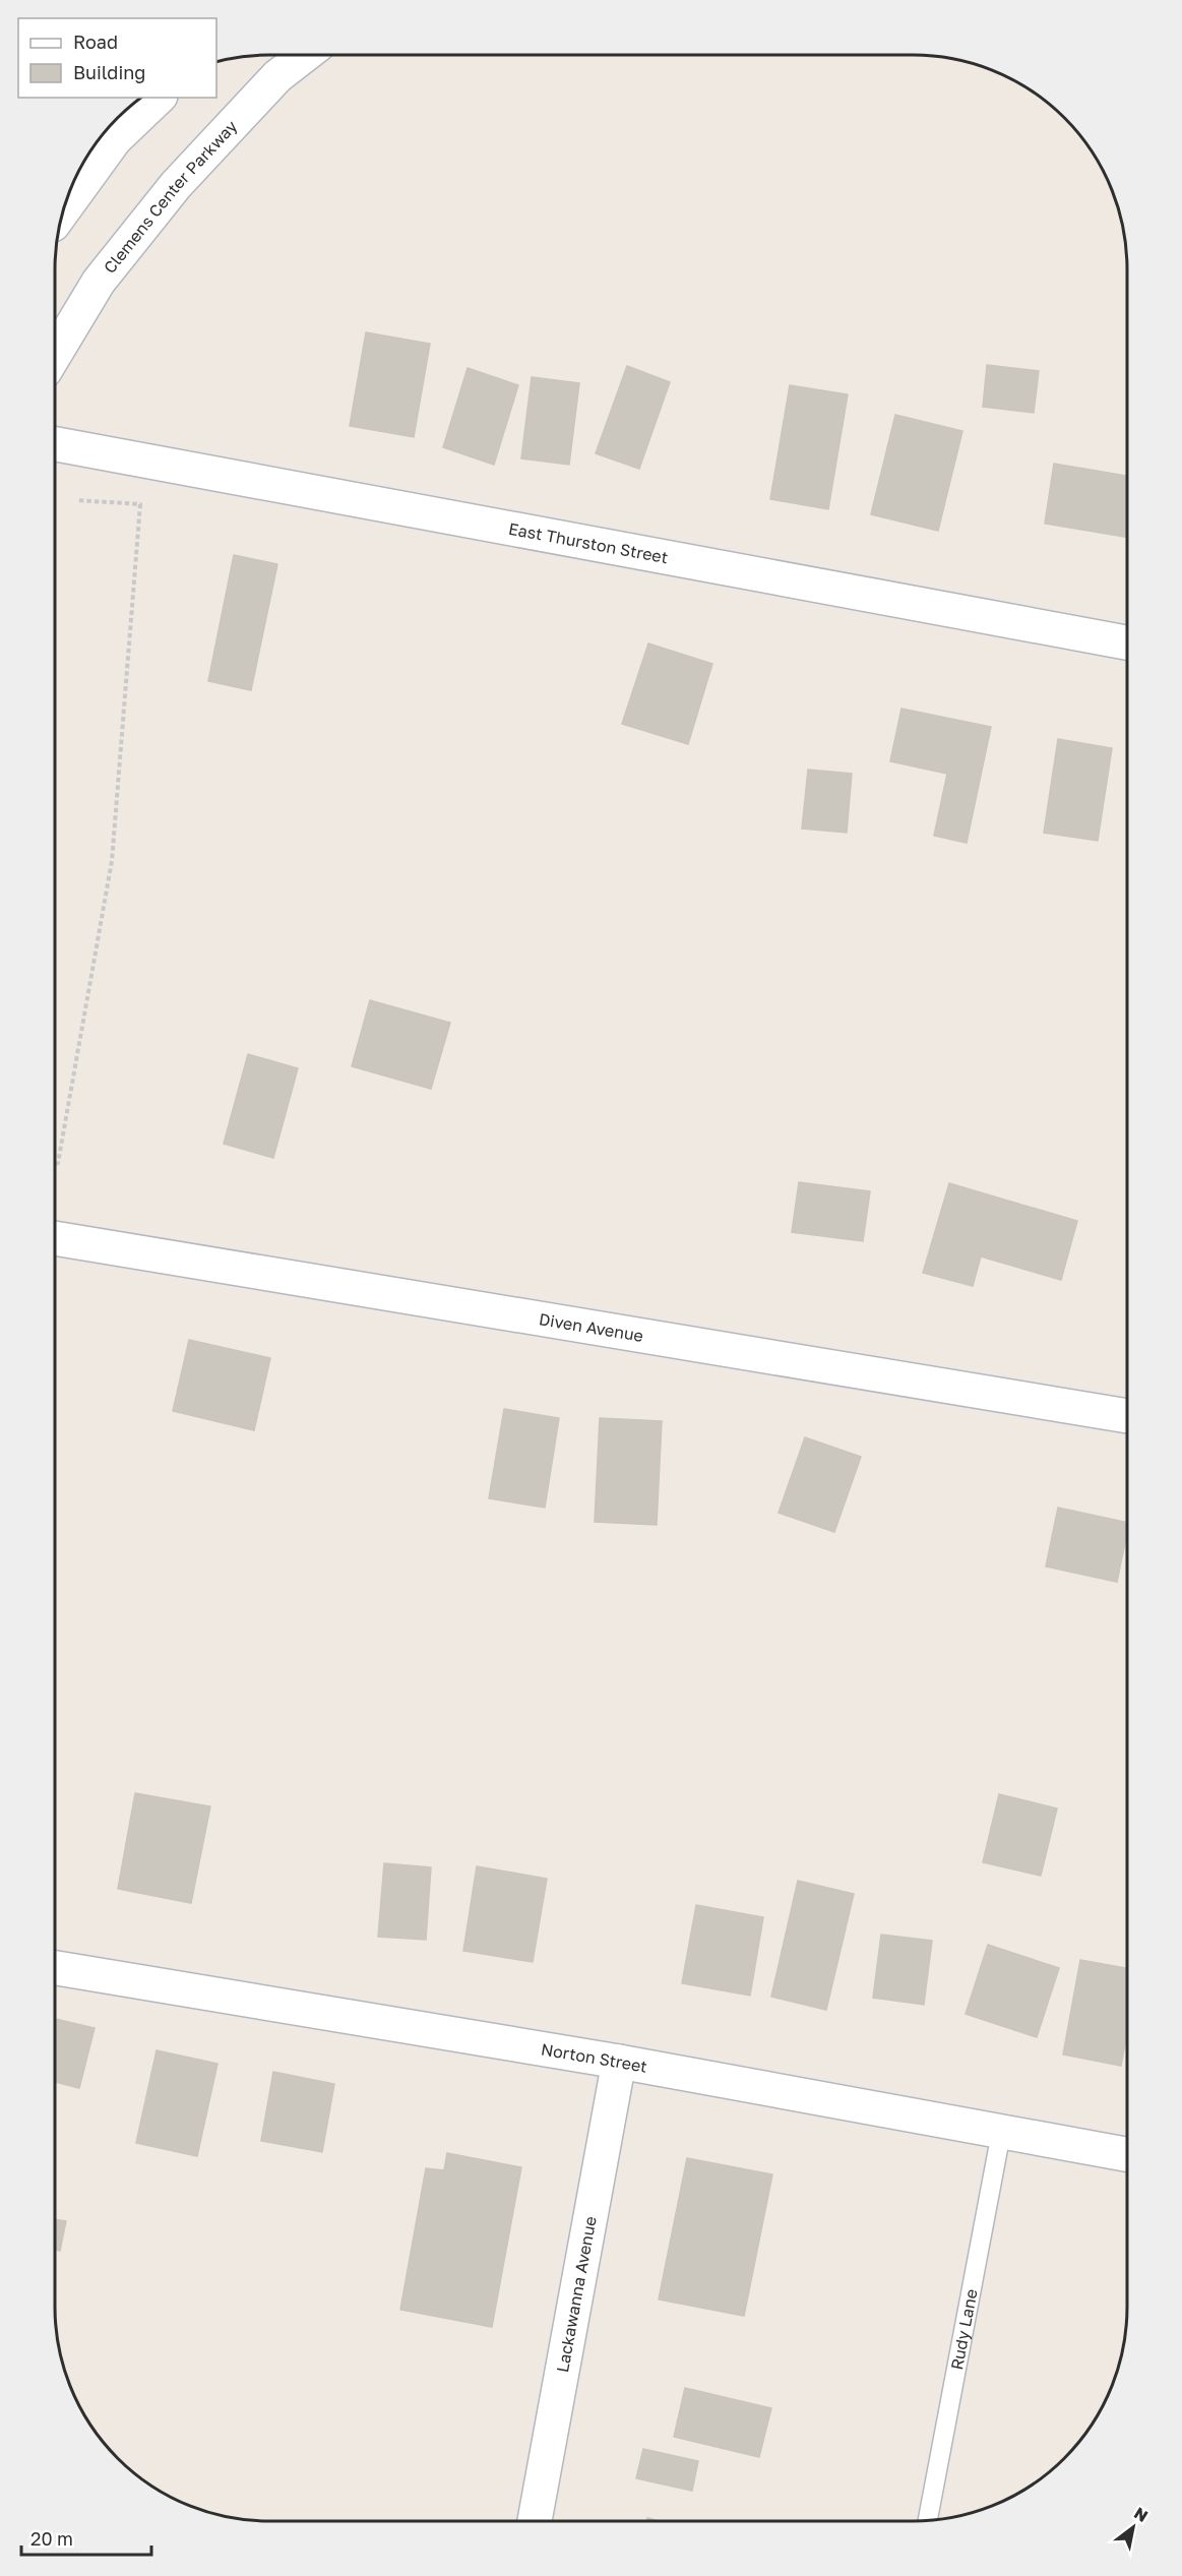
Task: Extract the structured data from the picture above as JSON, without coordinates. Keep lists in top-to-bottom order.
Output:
{
  "streets": {
    "street": [
      "Clemens Center Parkway",
      "East Thurston Street",
      "Diven Avenue",
      "Norton Street",
      "Lackawanna Avenue"
    ],
    "lane": ["Rudy Lane"]
  },
  "crossings": [
    ["Norton Street", "Lackawanna Avenue"],
    ["Norton Street", "Rudy Lane"]
  ],
  "legend": ["Road", "Building"],
  "scale_bar": "20 m",
  "north": "top right"
}
